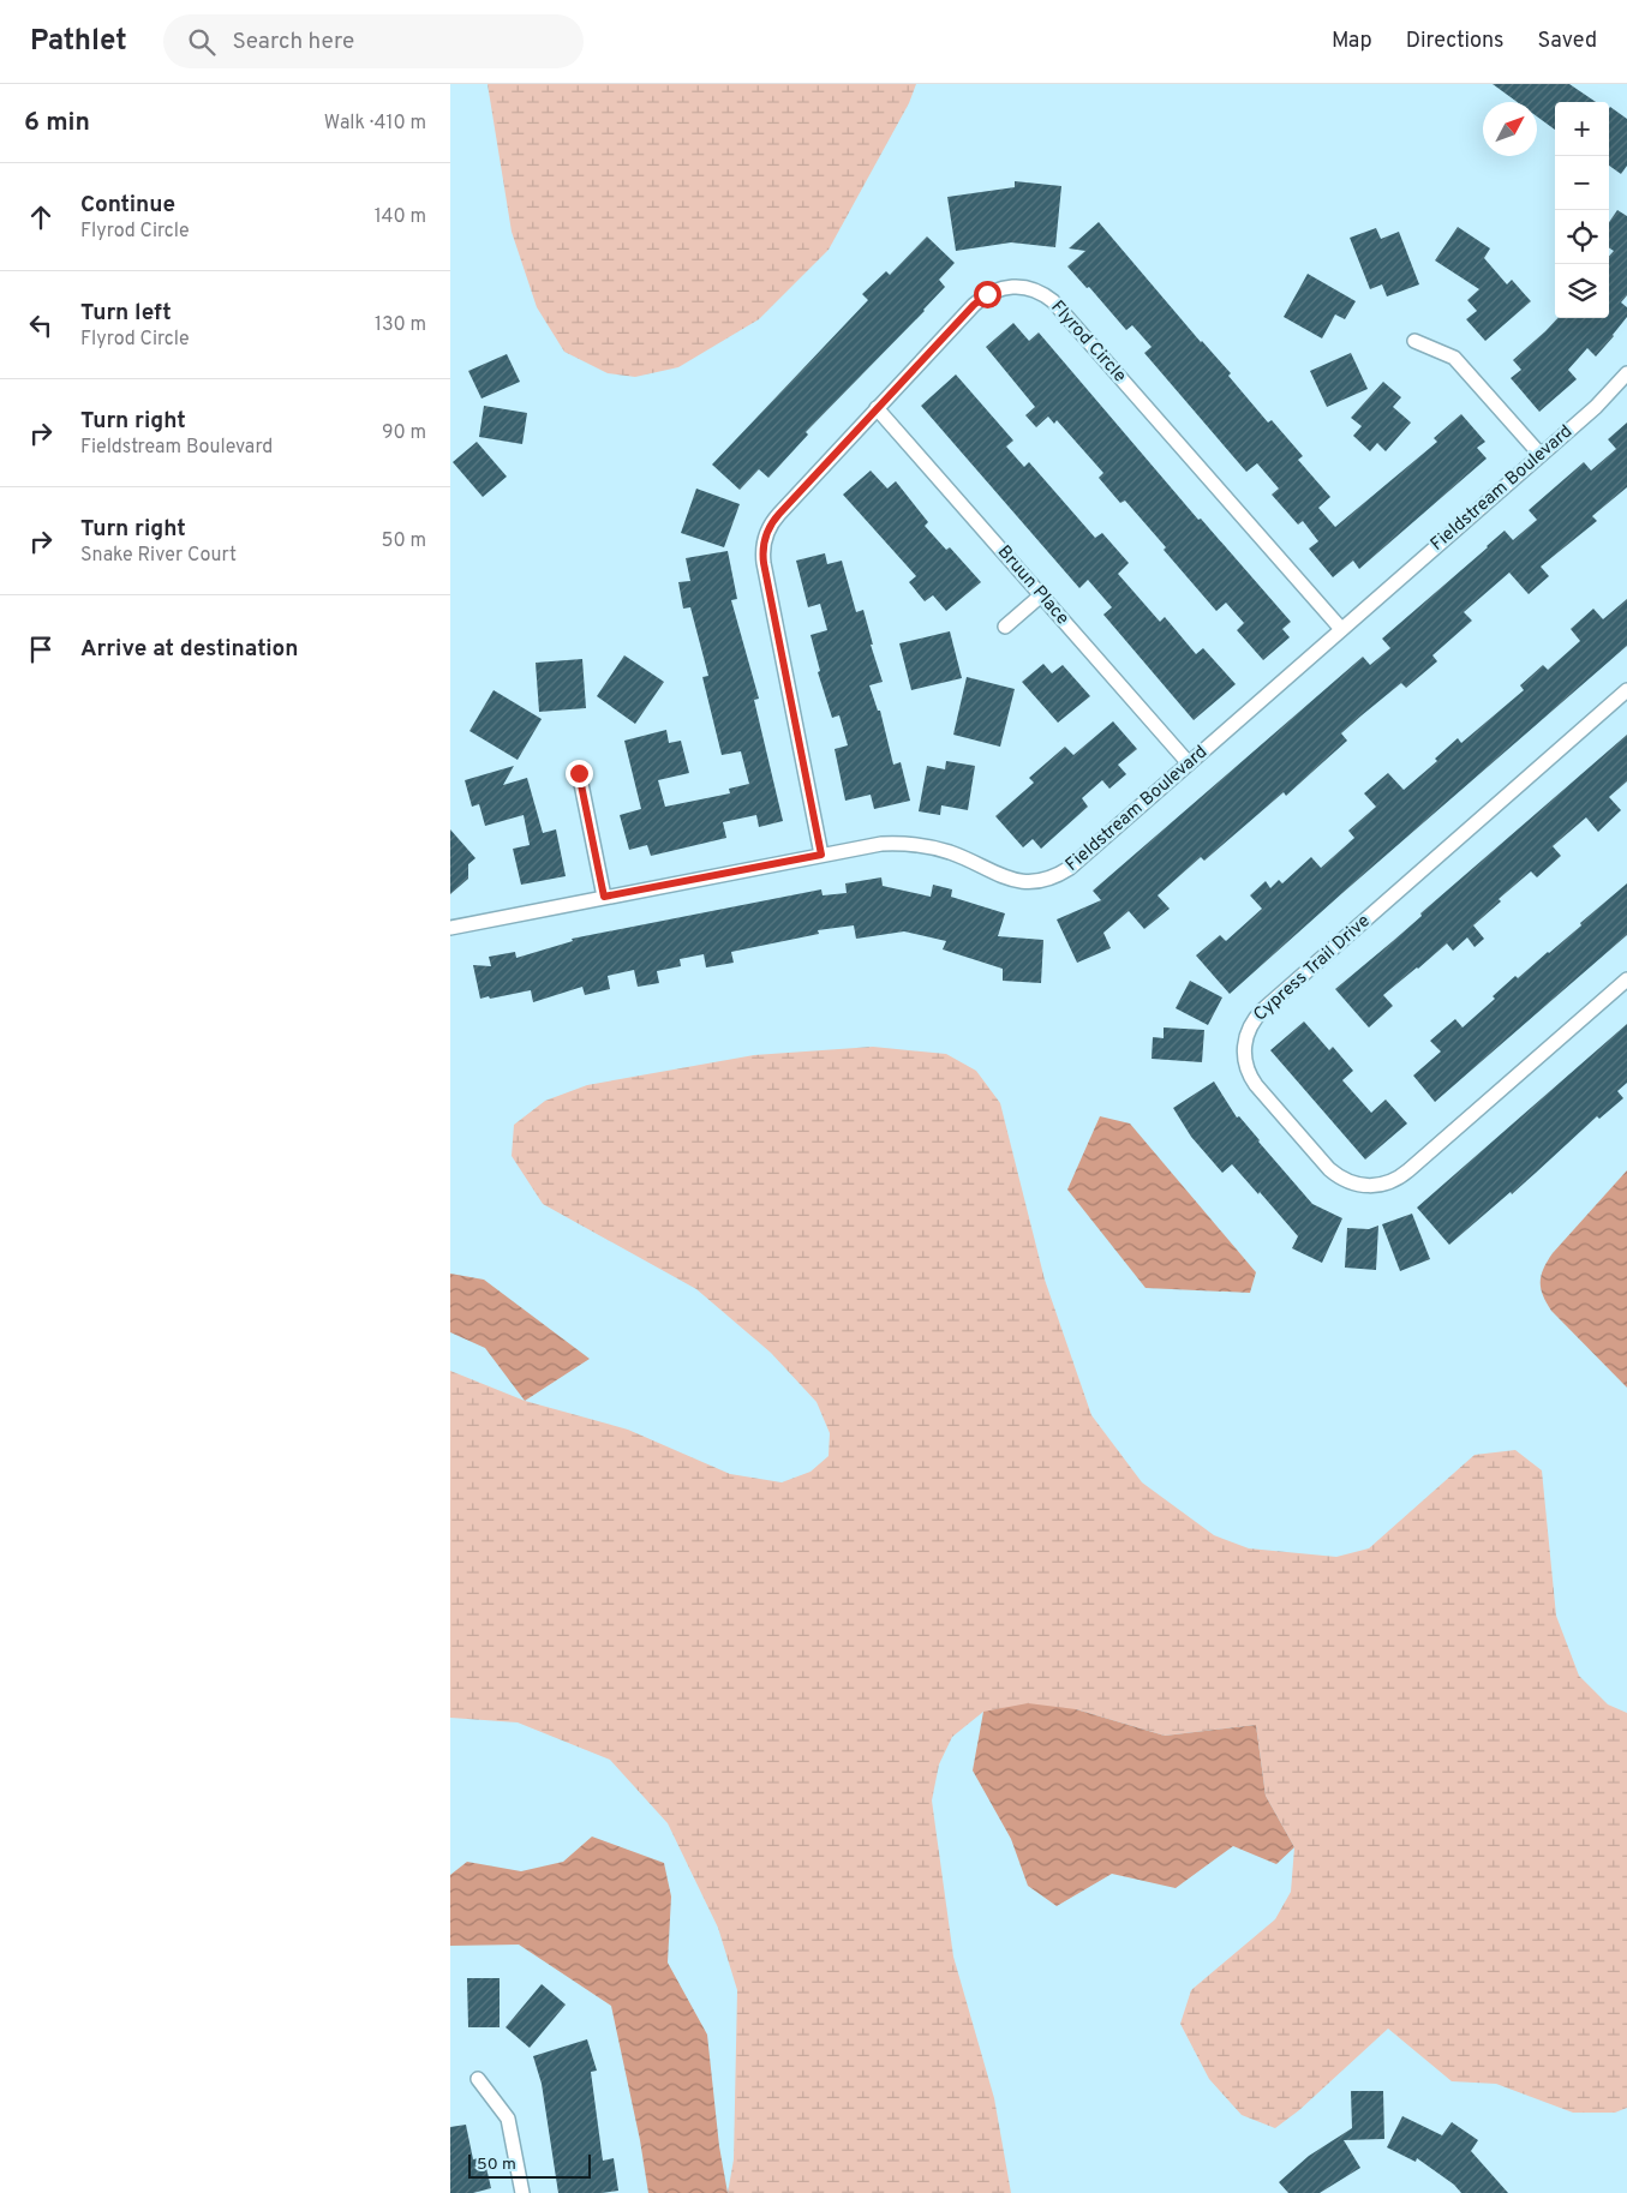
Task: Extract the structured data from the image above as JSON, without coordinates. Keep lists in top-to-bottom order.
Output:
{
  "streets": {
    "street": [
      "Flyrod Circle",
      "Fieldstream Boulevard",
      "Bruun Place",
      "Cypress Trail Drive"
    ]
  },
  "crossings": [
    ["Flyrod Circle", "Fieldstream Boulevard"],
    ["Flyrod Circle", "Bruun Place"],
    ["Fieldstream Boulevard", "Bruun Place"]
  ],
  "scale_bar": "50 m",
  "north": "top right",
  "page": {
    "header": "Pathlet",
    "search": "Search here",
    "nav": ["Map", "Directions", "Saved"],
    "heading": ["6 min", "Walk · 410 m"],
    "map_buttons": ["+", "−"],
    "list": [
      ["Continue", "Flyrod Circle", "140 m"],
      ["Turn left", "Flyrod Circle", "130 m"],
      ["Turn right", "Fieldstream Boulevard", "90 m"],
      ["Turn right", "Snake River Court", "50 m"],
      "Arrive at destination"
    ],
    "scale": "50 m"
  }
}
